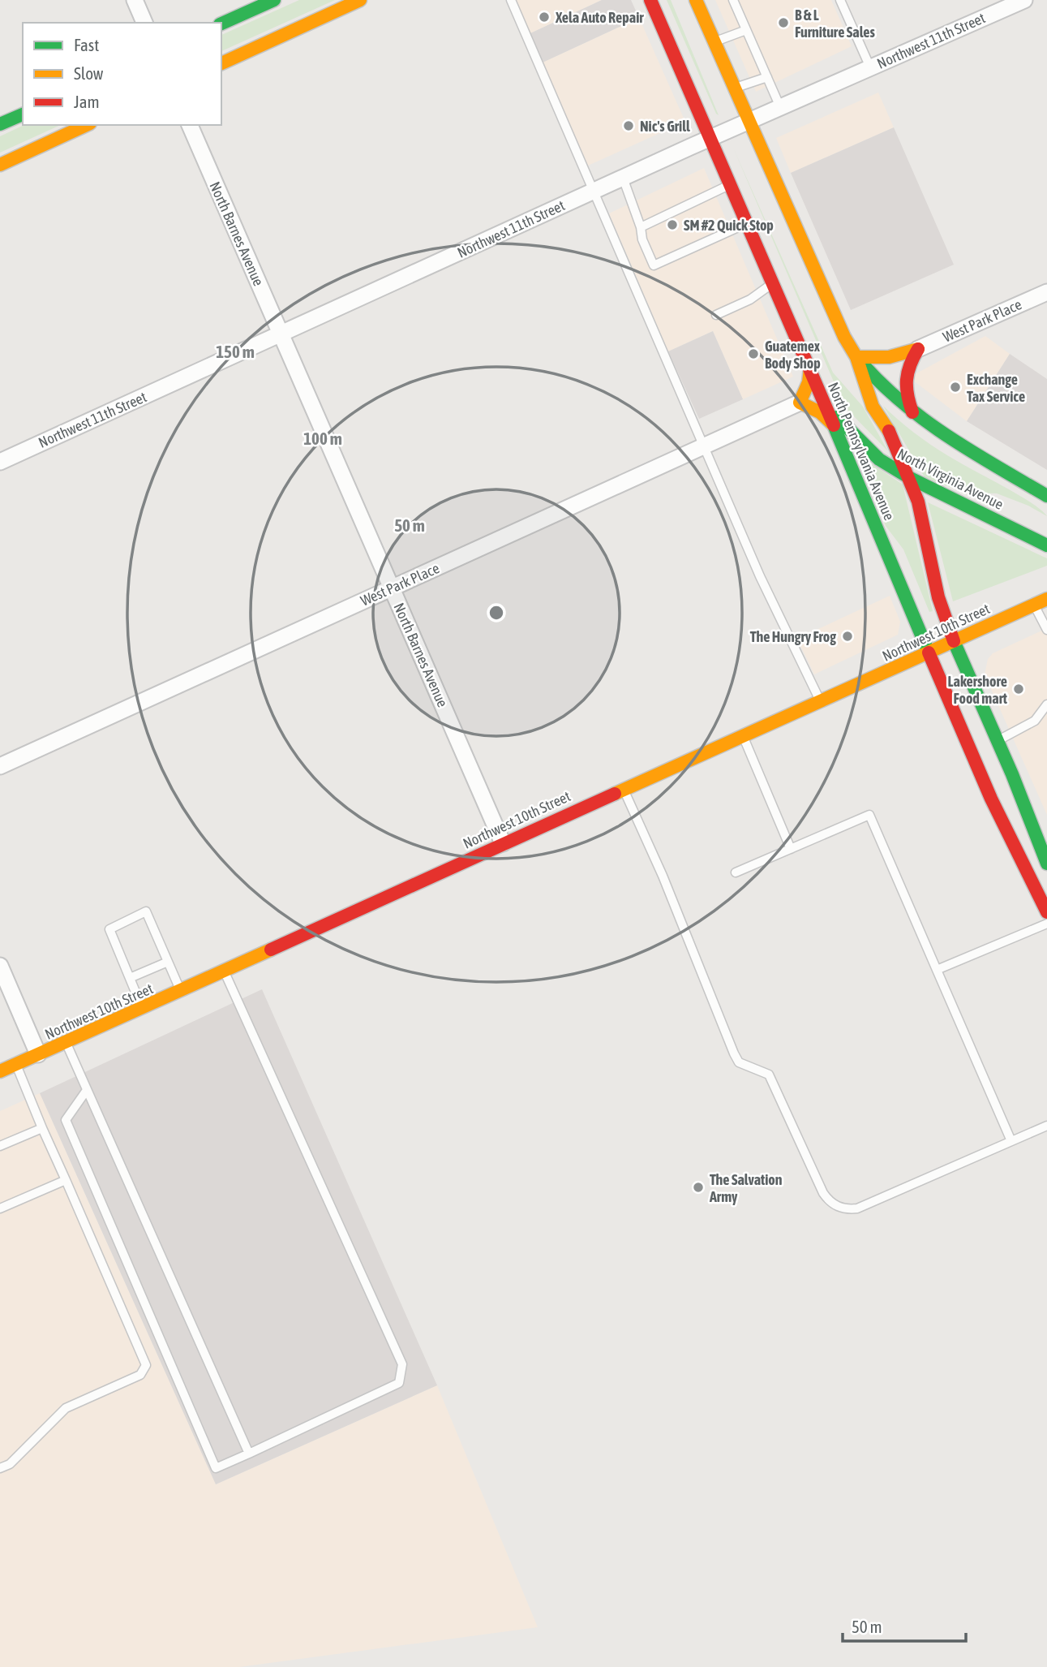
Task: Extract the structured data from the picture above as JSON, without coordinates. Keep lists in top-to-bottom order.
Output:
{
  "streets": {
    "main road": ["North Pennsylvania Avenue", "North Virginia Avenue", "Northwest 10th Street"],
    "street": ["Northwest 11th Street", "North Barnes Avenue", "West Park Place"]
  },
  "crossings": [
    ["Northwest 11th Street", "North Barnes Avenue"],
    ["Northwest 11th Street", "North Pennsylvania Avenue"],
    ["North Barnes Avenue", "West Park Place"],
    ["North Barnes Avenue", "Northwest 10th Street"],
    ["North Pennsylvania Avenue", "North Virginia Avenue"],
    ["North Pennsylvania Avenue", "Northwest 10th Street"]
  ],
  "places": [
    "Xela Auto Repair",
    "B & L Furniture Sales",
    "Nic's Grill",
    "SM #2 Quick Stop",
    "Guatemex Body Shop",
    "Exchange Tax Service",
    "The Hungry Frog",
    "Lakershore Food mart",
    "The Salvation Army"
  ],
  "legend": ["Fast", "Slow", "Jam"],
  "scale_bar": "50 m",
  "rings": ["150 m", "100 m", "50 m"]
}
